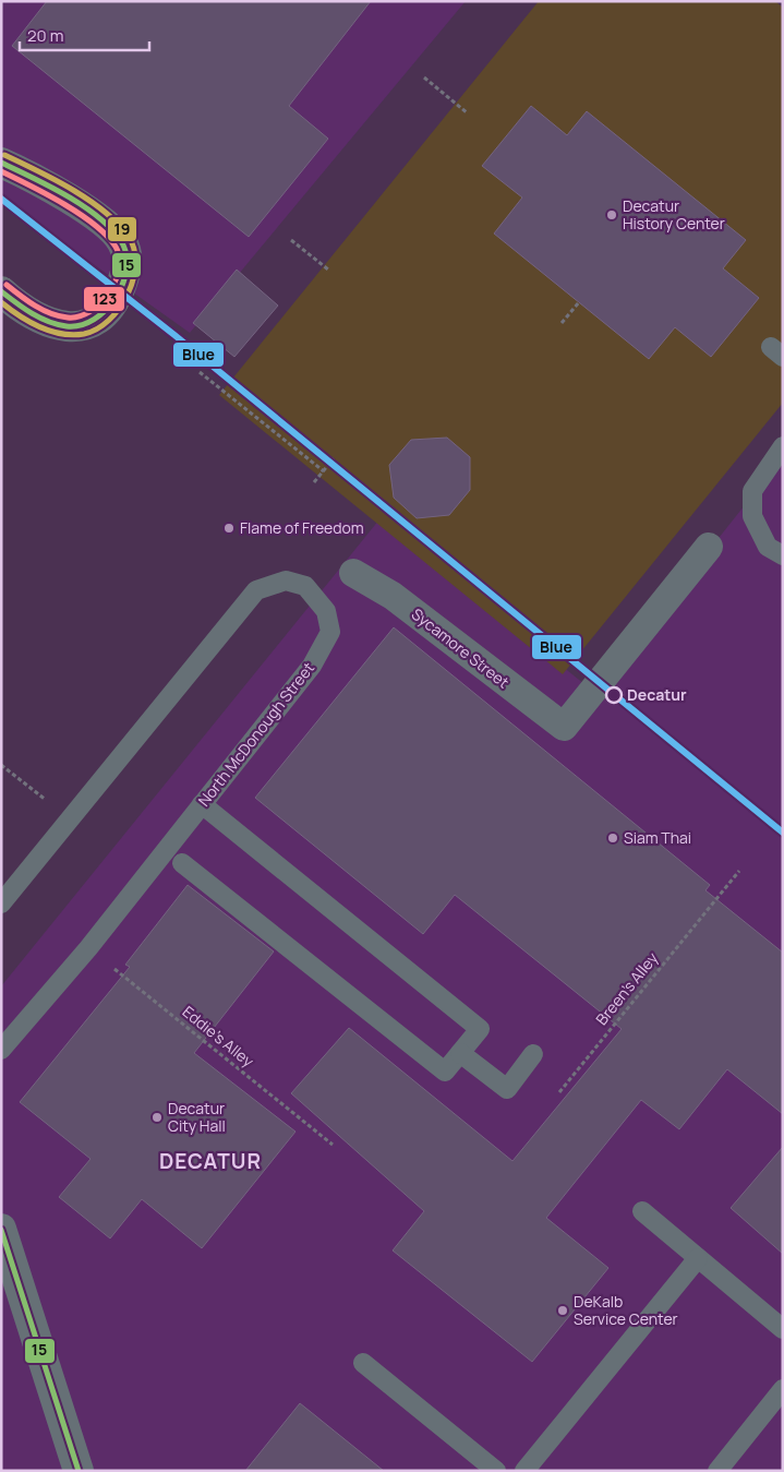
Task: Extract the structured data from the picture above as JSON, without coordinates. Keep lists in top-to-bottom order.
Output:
{
  "streets": {
    "street": ["Sycamore Street"],
    "lane": ["North McDonough Street"],
    "path": ["Breen's Alley", "Eddie's Alley"]
  },
  "crossings": [
    ["North McDonough Street", "Eddie's Alley"]
  ],
  "districts": ["DECATUR"],
  "places": [
    "Decatur History Center",
    "Flame of Freedom",
    "Decatur",
    "Siam Thai",
    "Decatur City Hall",
    "DeKalb Service Center"
  ],
  "lines": [
    "transit line 19",
    "transit line 15",
    "transit line 123",
    "transit line Blue"
  ],
  "scale_bar": "20 m"
}
